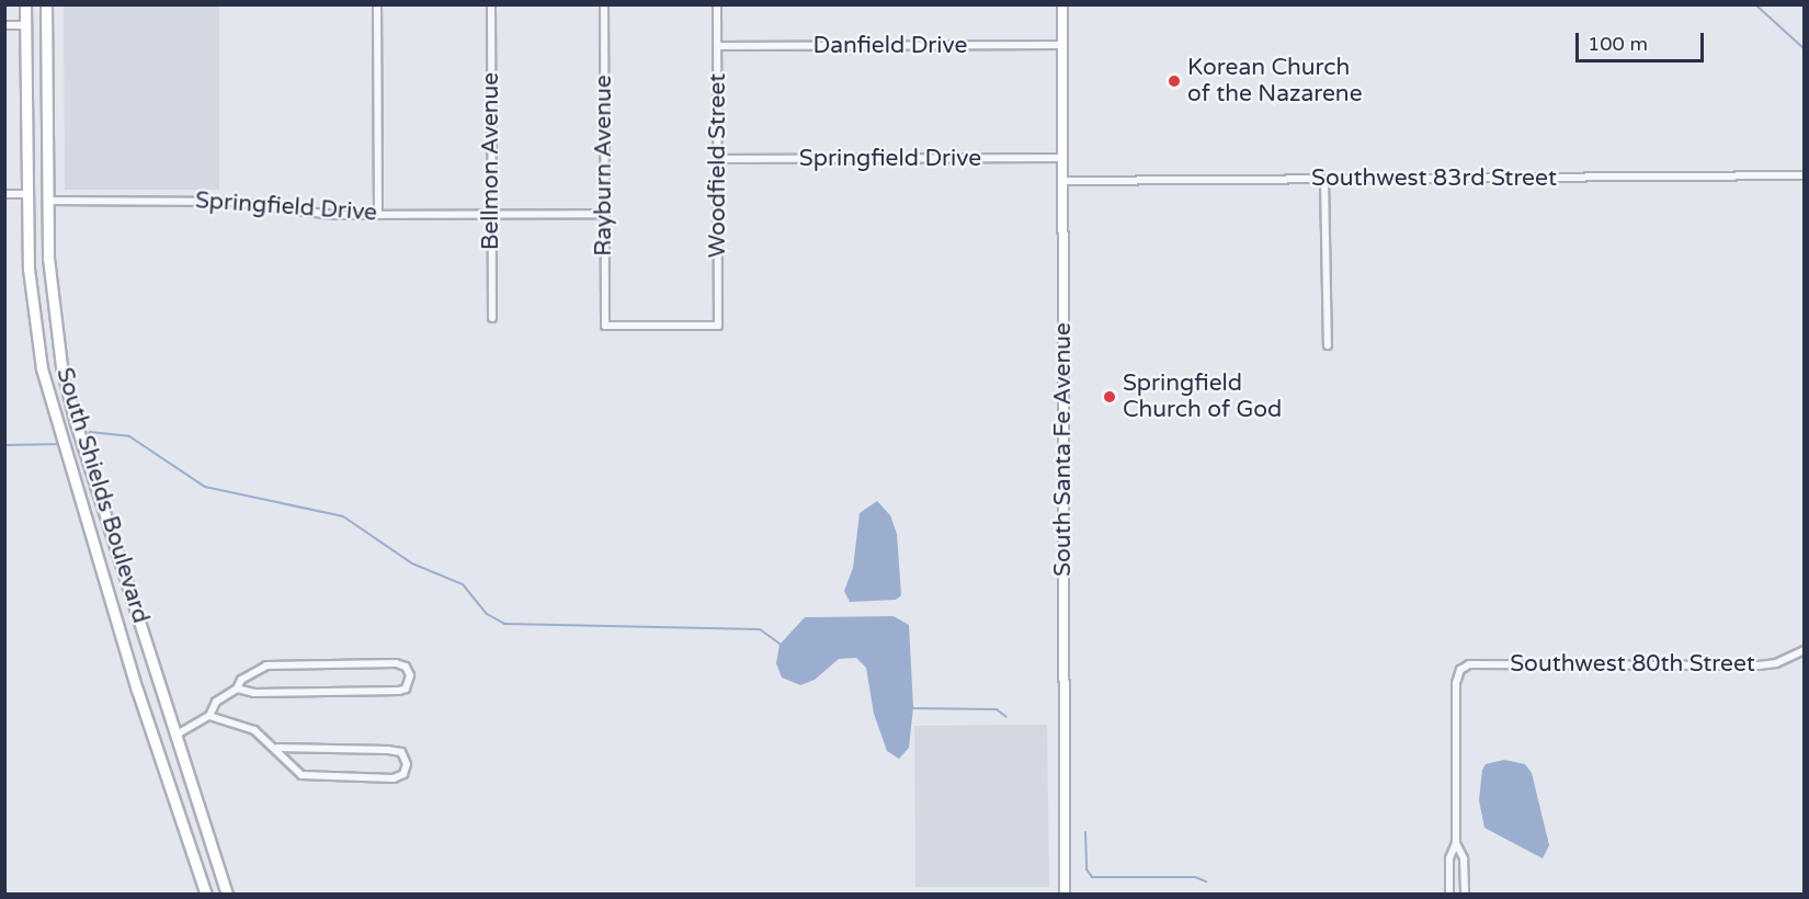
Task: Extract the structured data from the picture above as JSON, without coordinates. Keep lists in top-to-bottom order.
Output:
{
  "streets": {
    "main road": ["South Santa Fe Avenue", "South Shields Boulevard"],
    "street": [
      "Danfield Drive",
      "Springfield Drive",
      "Bellmon Avenue",
      "Rayburn Avenue",
      "Woodfield Street",
      "Southwest 83rd Street",
      "Southwest 80th Street"
    ]
  },
  "crossings": [
    ["Danfield Drive", "Woodfield Street"],
    ["Danfield Drive", "South Santa Fe Avenue"],
    ["Springfield Drive", "Bellmon Avenue"],
    ["Springfield Drive", "Rayburn Avenue"],
    ["Springfield Drive", "Woodfield Street"],
    ["Springfield Drive", "South Santa Fe Avenue"],
    ["Springfield Drive", "South Shields Boulevard"],
    ["Rayburn Avenue", "Woodfield Street"],
    ["Southwest 83rd Street", "South Santa Fe Avenue"]
  ],
  "places": ["Korean Church of the Nazarene", "Springfield Church of God"],
  "scale_bar": "100 m"
}
